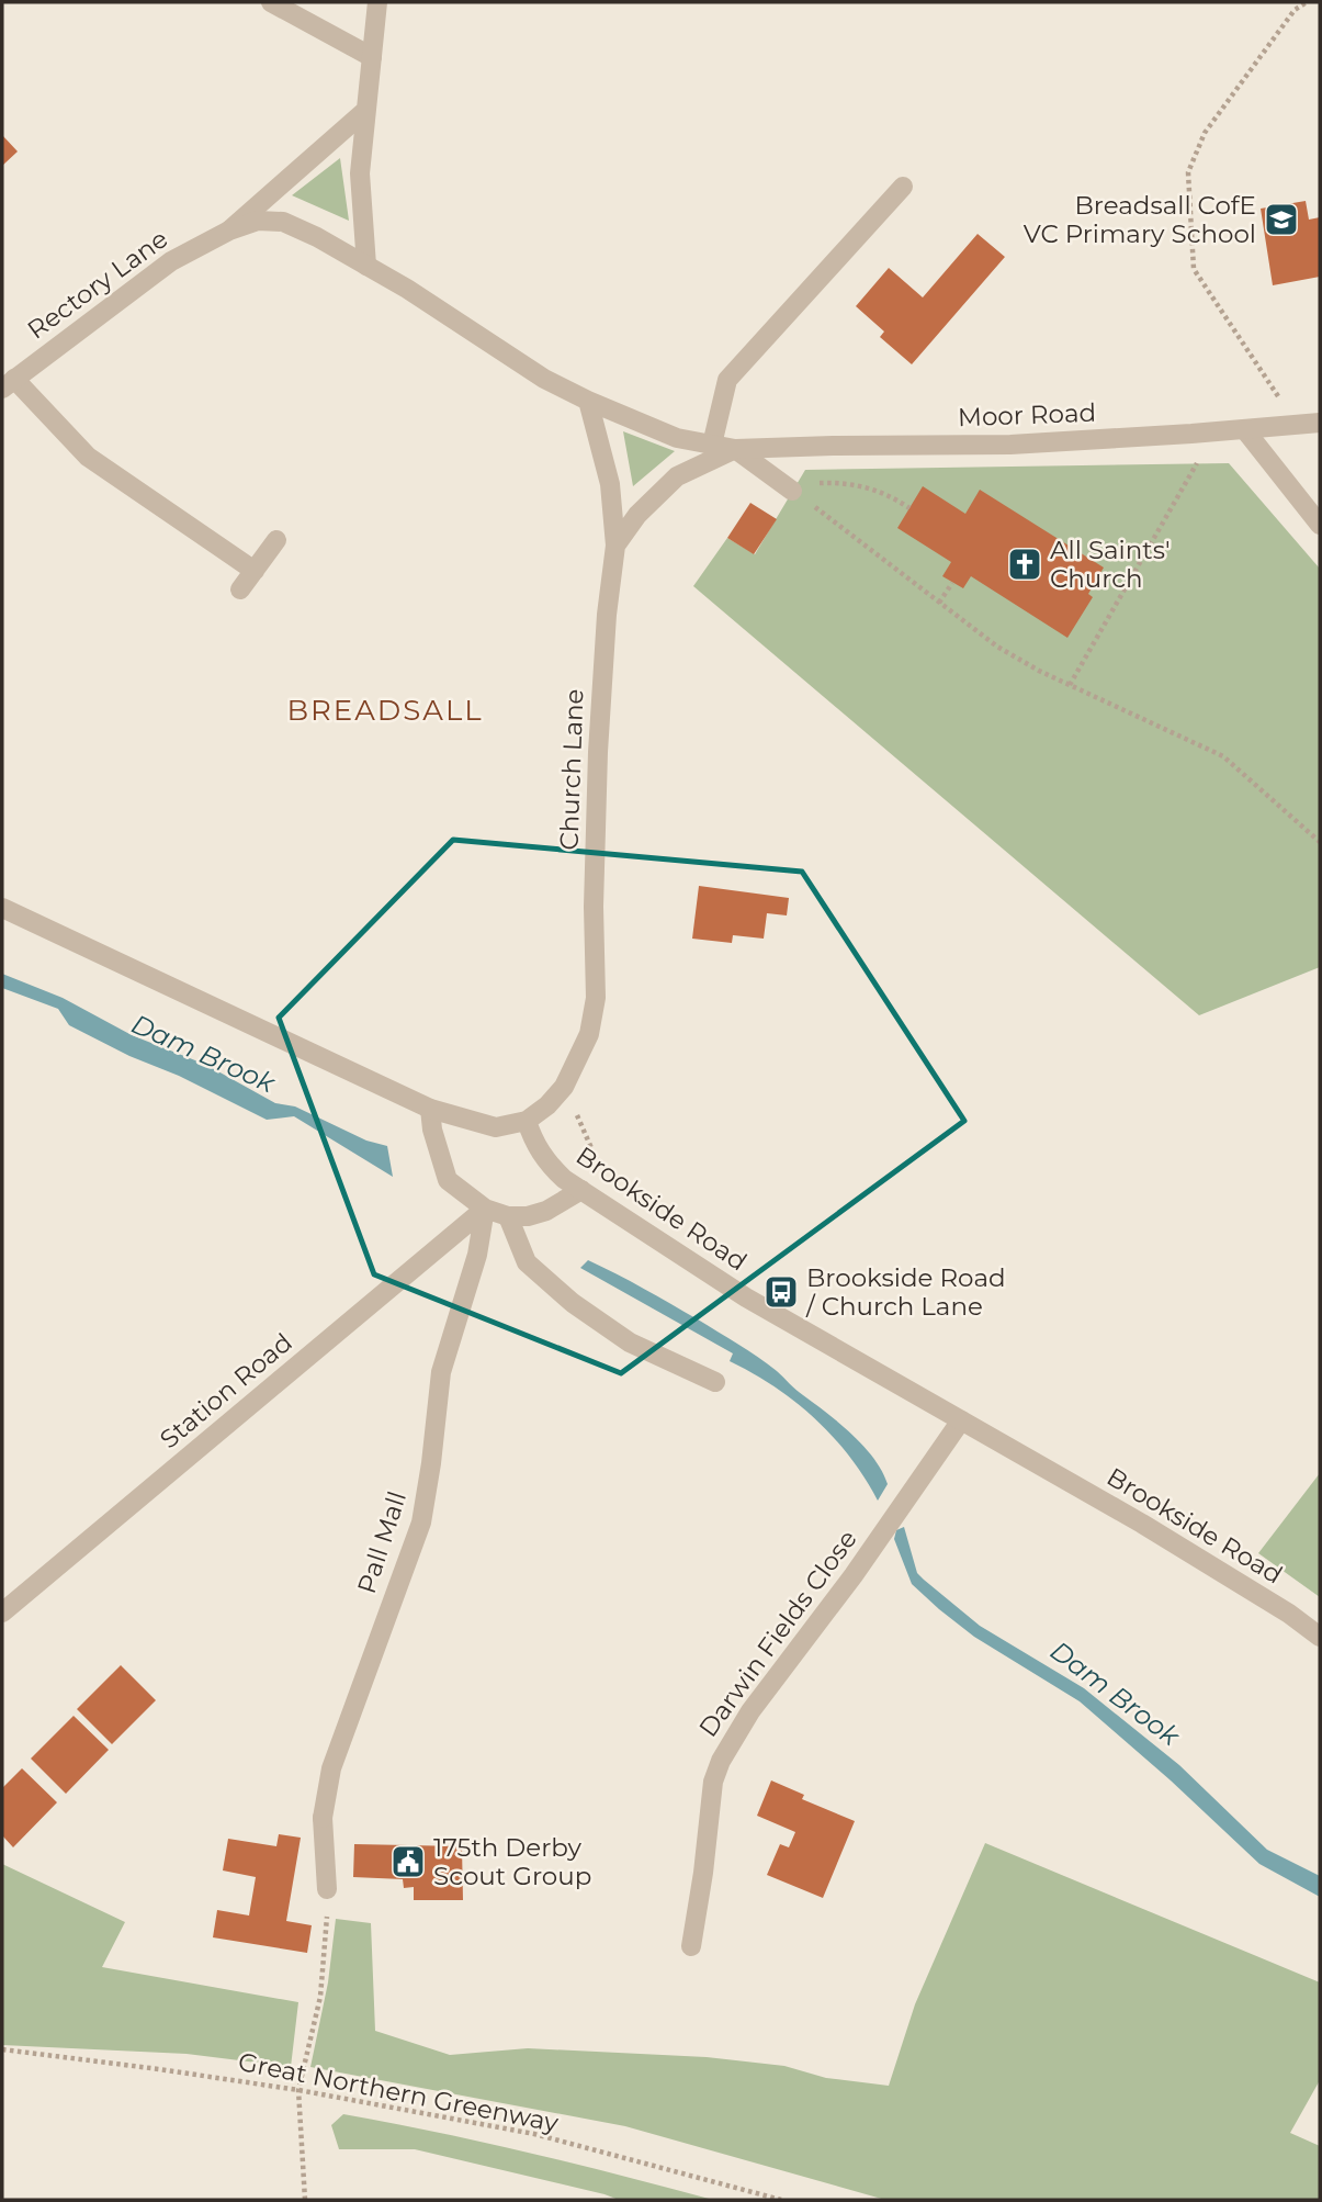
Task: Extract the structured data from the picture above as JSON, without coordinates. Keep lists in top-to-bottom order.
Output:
{
  "streets": {
    "street": [
      "Rectory Lane",
      "Moor Road",
      "Church Lane",
      "Brookside Road",
      "Station Road",
      "Pall Mall",
      "Darwin Fields Close"
    ],
    "path": ["Great Northern Greenway"]
  },
  "crossings": [
    ["Rectory Lane", "Moor Road"],
    ["Moor Road", "Church Lane"],
    ["Church Lane", "Brookside Road"],
    ["Brookside Road", "Darwin Fields Close"],
    ["Station Road", "Pall Mall"]
  ],
  "districts": ["BREADSALL"],
  "water": ["Dam Brook"],
  "places": {
    "school or university": ["Breadsall CofE VC Primary School"],
    "church": ["All Saints' Church"],
    "bus stop": ["Brookside Road / Church Lane"],
    "public building": ["175th Derby Scout Group"]
  }
}
